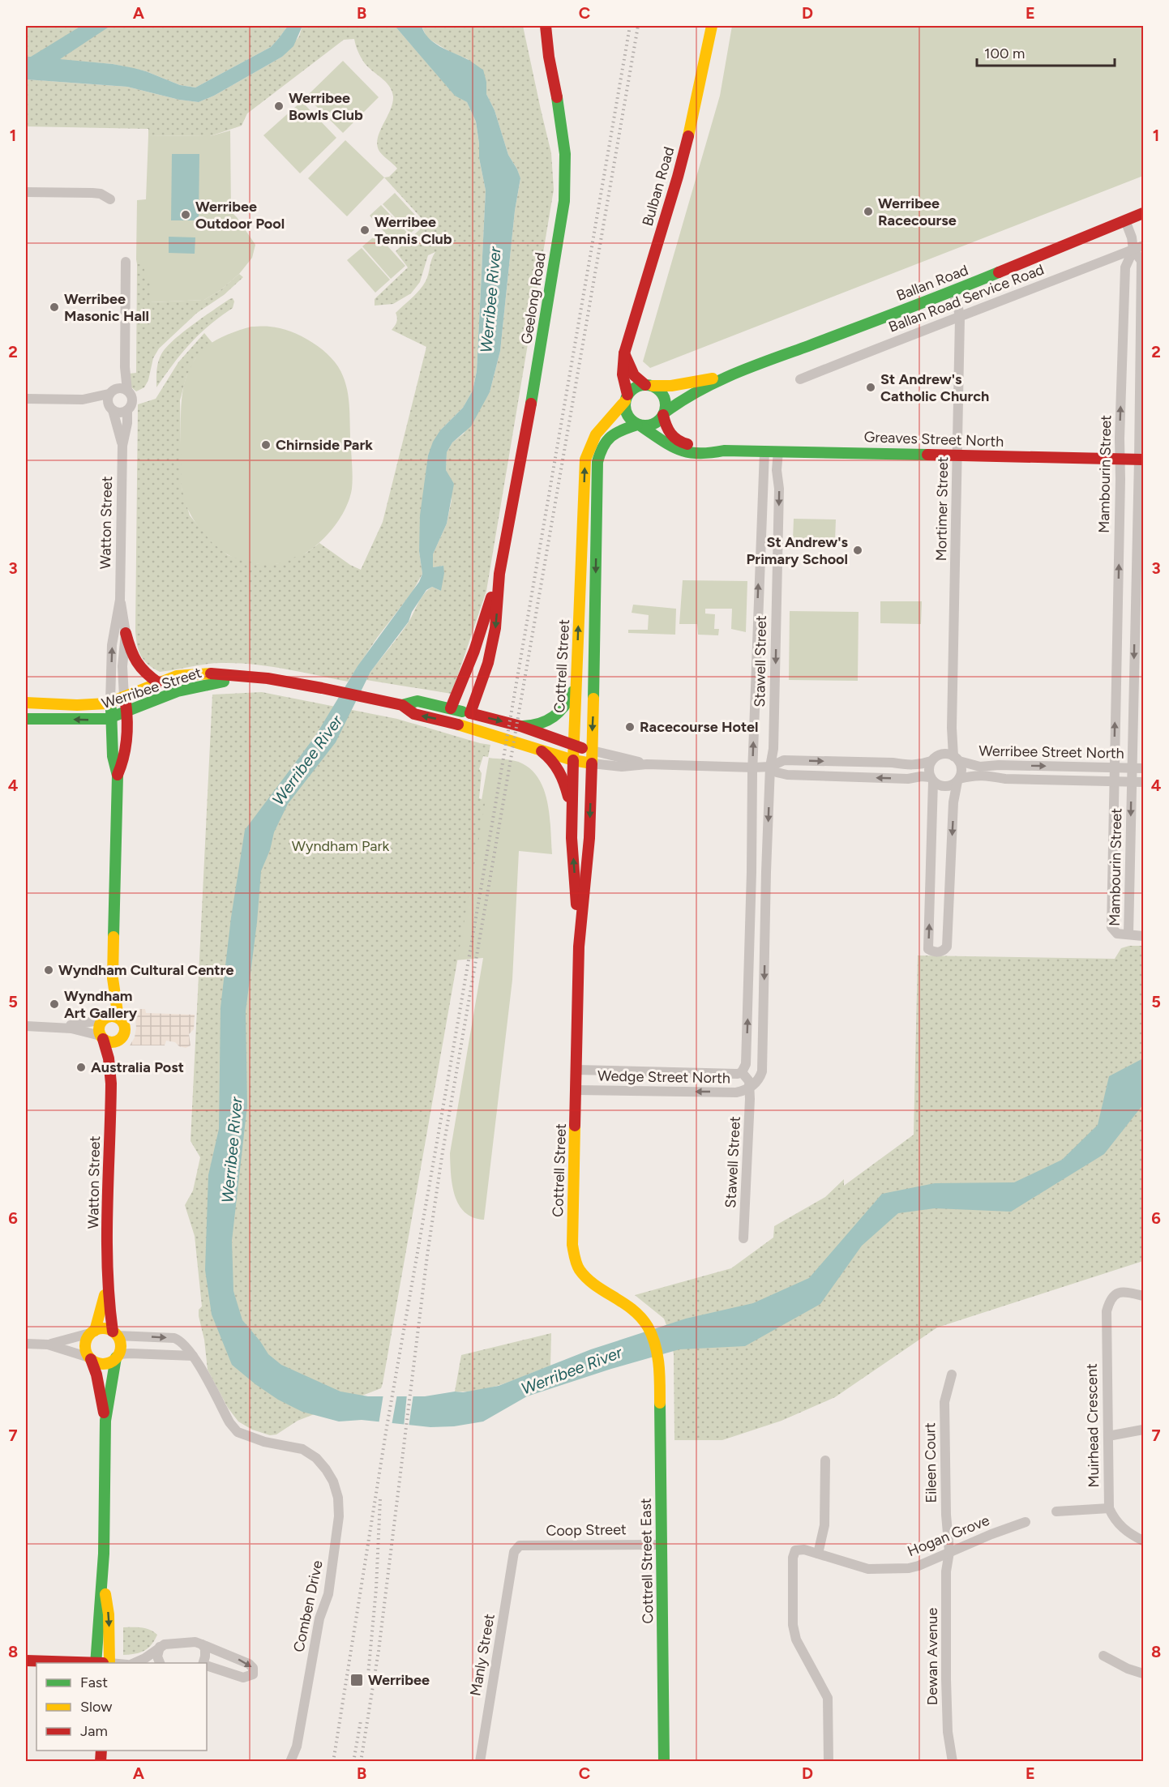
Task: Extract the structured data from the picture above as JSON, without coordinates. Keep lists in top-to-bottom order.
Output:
{
  "streets": {
    "main road": [
      "Bulban Road",
      "Ballan Road",
      "Geelong Road",
      "Greaves Street North",
      "Watton Street",
      "Cottrell Street",
      "Werribee Street",
      "Cottrell Street East"
    ],
    "street": [
      "Ballan Road Service Road",
      "Mambourin Street",
      "Mortimer Street",
      "Stawell Street",
      "Werribee Street North",
      "Wedge Street North",
      "Muirhead Crescent",
      "Eileen Court",
      "Coop Street",
      "Hogan Grove",
      "Comben Drive",
      "Manly Street",
      "Dewan Avenue"
    ]
  },
  "crossings": [
    ["Bulban Road", "Ballan Road"],
    ["Bulban Road", "Greaves Street North"],
    ["Bulban Road", "Cottrell Street"],
    ["Ballan Road", "Greaves Street North"],
    ["Ballan Road", "Mambourin Street"],
    ["Ballan Road", "Mortimer Street"],
    ["Ballan Road", "Cottrell Street"],
    ["Geelong Road", "Werribee Street"],
    ["Ballan Road Service Road", "Mambourin Street"],
    ["Ballan Road Service Road", "Mortimer Street"],
    ["Greaves Street North", "Mambourin Street"],
    ["Greaves Street North", "Mortimer Street"],
    ["Greaves Street North", "Stawell Street"],
    ["Greaves Street North", "Cottrell Street"],
    ["Mambourin Street", "Werribee Street North"],
    ["Mortimer Street", "Werribee Street North"],
    ["Watton Street", "Werribee Street"],
    ["Watton Street", "Comben Drive"],
    ["Stawell Street", "Wedge Street North"],
    ["Cottrell Street", "Wedge Street North"],
    ["Cottrell Street", "Cottrell Street East"],
    ["Eileen Court", "Hogan Grove"],
    ["Eileen Court", "Dewan Avenue"],
    ["Coop Street", "Cottrell Street East"],
    ["Coop Street", "Manly Street"],
    ["Hogan Grove", "Dewan Avenue"]
  ],
  "water": ["Werribee River"],
  "parks": ["Wyndham Park"],
  "places": {
    "other": [
      "Werribee Bowls Club",
      "Werribee Racecourse",
      "Werribee Outdoor Pool",
      "Werribee Tennis Club",
      "Werribee Masonic Hall",
      "St Andrew's Catholic Church",
      "Chirnside Park",
      "St Andrew's Primary School",
      "Racecourse Hotel",
      "Wyndham Cultural Centre",
      "Wyndham Art Gallery",
      "Australia Post"
    ],
    "transit": ["Werribee"]
  },
  "legend": ["Fast", "Slow", "Jam"],
  "scale_bar": "100 m",
  "grid": {
    "columns": [
      "A",
      "B",
      "C",
      "D",
      "E"
    ],
    "rows": [
      "1",
      "2",
      "3",
      "4",
      "5",
      "6",
      "7",
      "8"
    ]
  }
}
